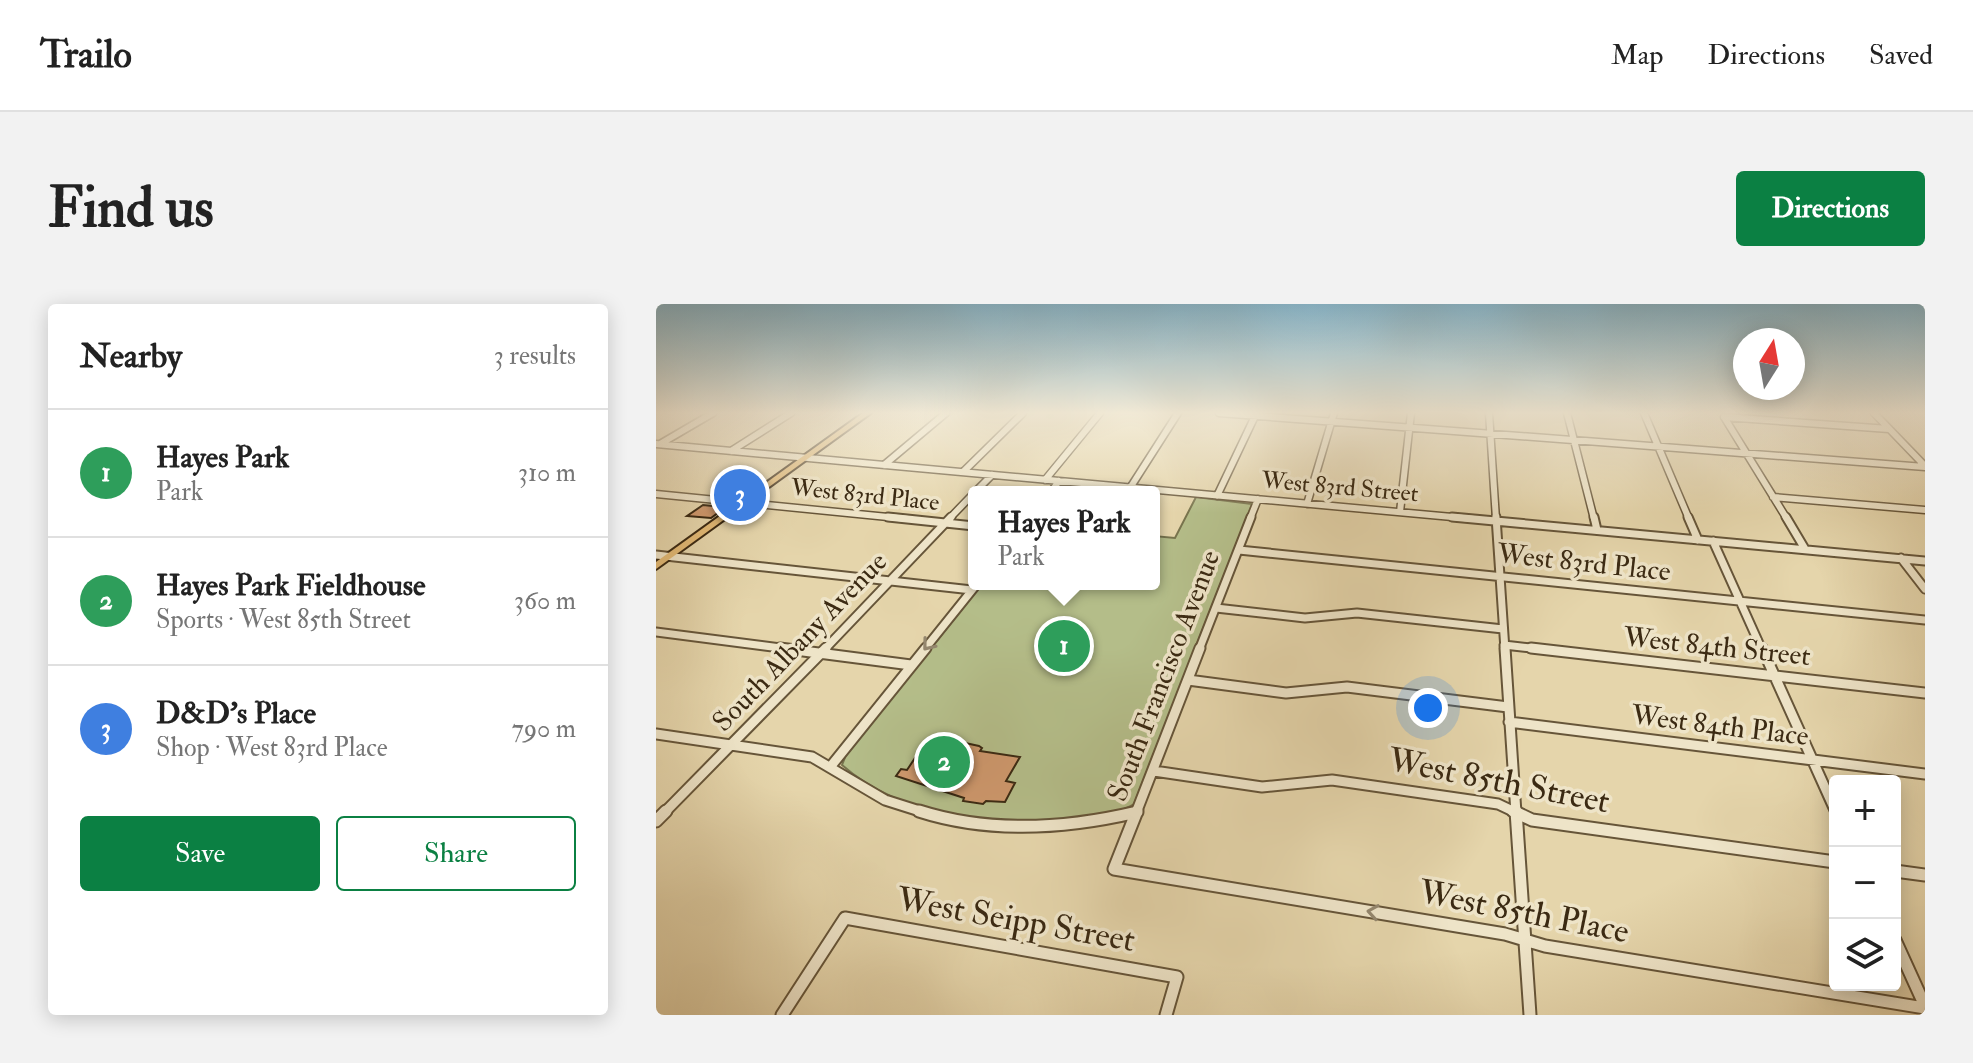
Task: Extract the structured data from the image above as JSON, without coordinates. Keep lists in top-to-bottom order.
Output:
{
  "streets": {
    "street": [
      "West 83rd Street",
      "West 83rd Place",
      "South Albany Avenue",
      "West 84th Street",
      "South Francisco Avenue",
      "West 84th Place",
      "West 85th Street",
      "West 85th Place",
      "West Seipp Street"
    ]
  },
  "crossings": [
    ["West 83rd Street", "South Albany Avenue"],
    ["West 83rd Street", "South Francisco Avenue"],
    ["West 83rd Place", "South Albany Avenue"],
    ["West 83rd Place", "South Francisco Avenue"],
    ["South Francisco Avenue", "West 85th Street"],
    ["South Francisco Avenue", "West 85th Place"]
  ],
  "one_way": ["West 85th Place"],
  "north": "top",
  "page": {
    "header": "Trailo",
    "nav": ["Map", "Directions", "Saved"],
    "buttons": [
      "Directions",
      ["Save", "Share"]
    ],
    "title": "Find us",
    "heading": ["Nearby", "3 results"],
    "list": [
      {
        "mark": "1",
        "name": "Hayes Park",
        "note": "Park",
        "value": "310 m"
      },
      {
        "mark": "2",
        "name": "Hayes Park Fieldhouse",
        "note": "Sports · West 85th Street",
        "value": "360 m"
      },
      {
        "mark": "3",
        "name": "D&D’s Place",
        "note": "Shop · West 83rd Place",
        "value": "790 m"
      }
    ],
    "pins": ["3", "1", "2"],
    "popup": ["Hayes Park", "Park"],
    "map_buttons": ["+", "−"]
  }
}
